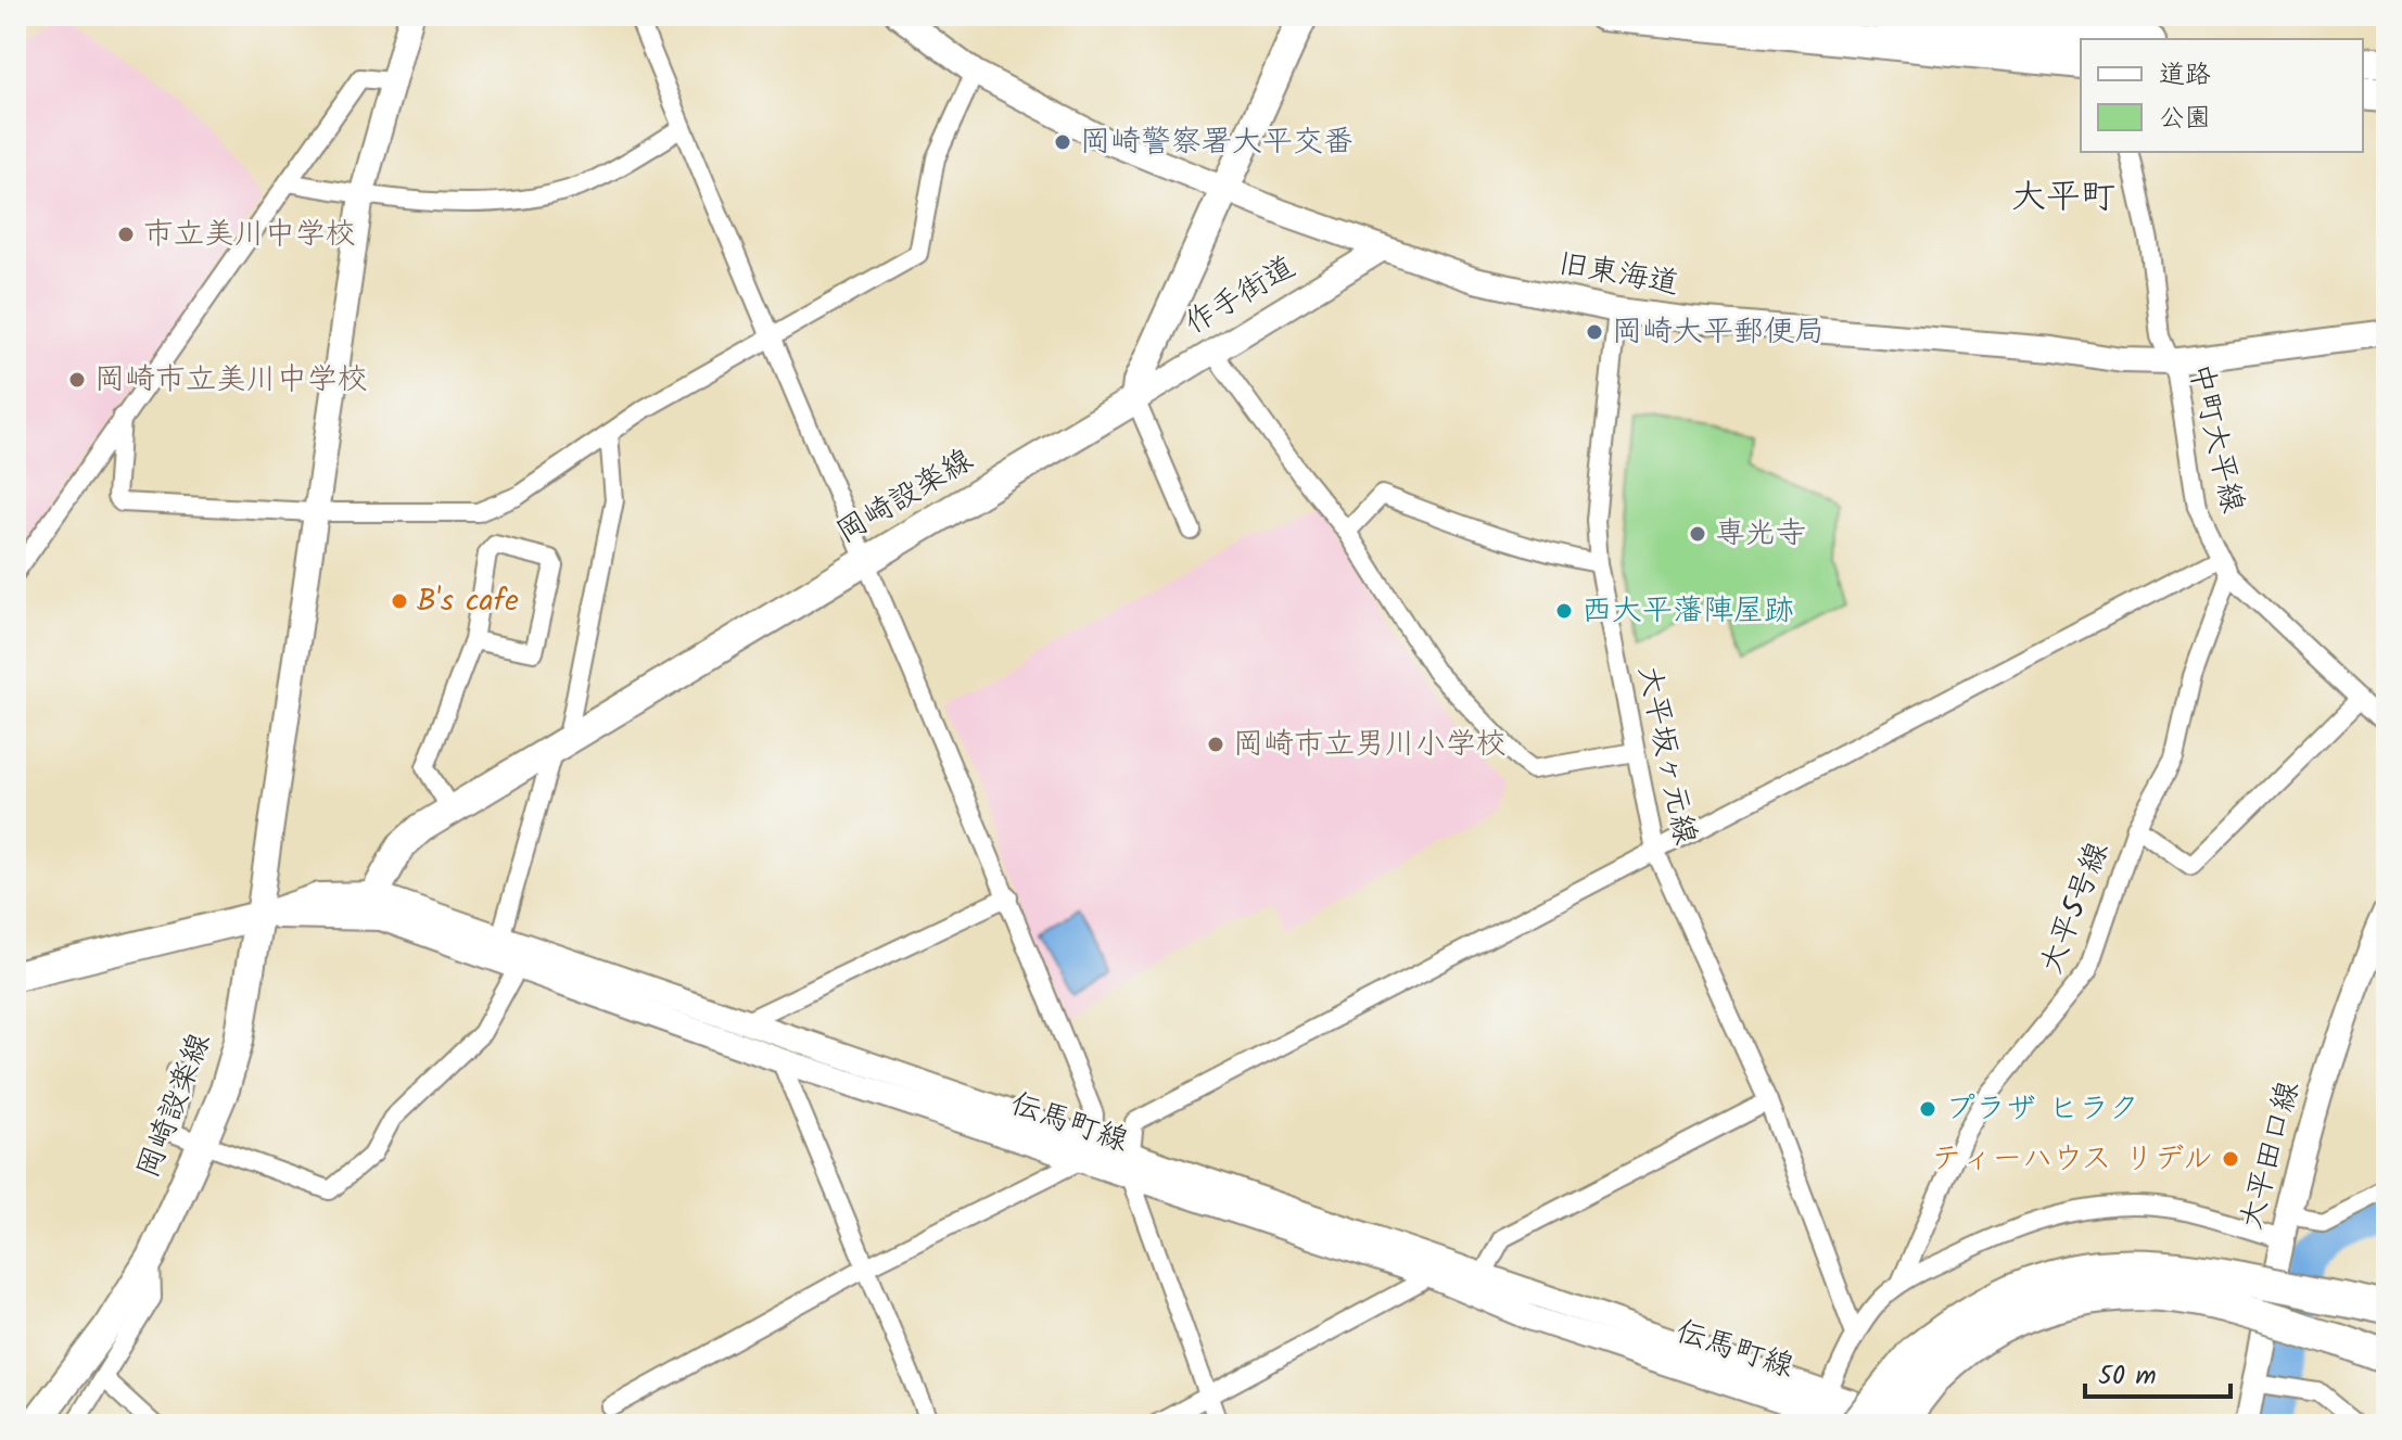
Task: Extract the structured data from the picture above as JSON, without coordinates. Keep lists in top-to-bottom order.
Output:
{
  "streets": {
    "main road": ["岡崎設楽線"],
    "street": [
      "旧東海道",
      "作手街道",
      "中町大平線",
      "大平坂ヶ元線",
      "大平5号線",
      "伝馬町線",
      "大平田口線"
    ]
  },
  "crossings": [
    ["旧東海道", "作手街道"],
    ["旧東海道", "中町大平線"],
    ["旧東海道", "大平坂ヶ元線"],
    ["作手街道", "岡崎設楽線"],
    ["中町大平線", "大平5号線"],
    ["岡崎設楽線", "伝馬町線"]
  ],
  "districts": ["大平町"],
  "places": [
    "岡崎警察署大平交番",
    "市立美川中学校",
    "岡崎大平郵便局",
    "岡崎市立美川中学校",
    "専光寺",
    "B's cafe",
    "西大平藩陣屋跡",
    "岡崎市立男川小学校",
    "プラザ ヒラク",
    "ティーハウス リデル"
  ],
  "legend": ["道路", "公園"],
  "scale_bar": "50 m"
}
